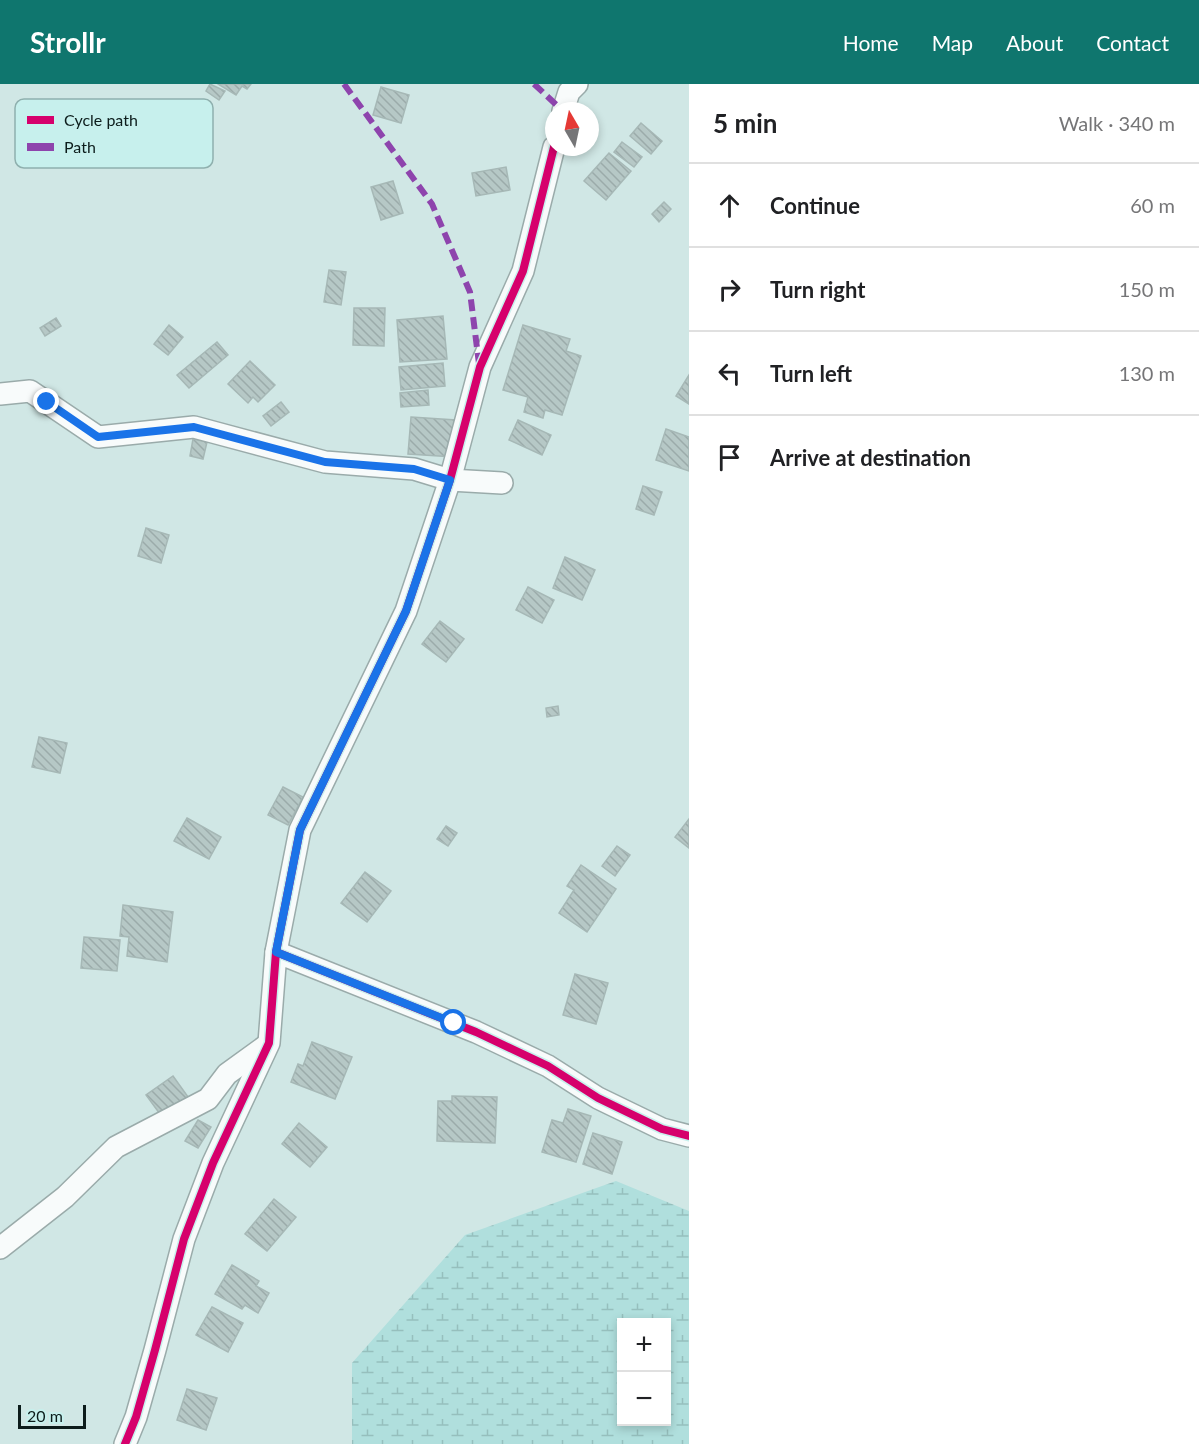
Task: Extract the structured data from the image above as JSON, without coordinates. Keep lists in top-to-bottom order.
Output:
{
  "legend": ["Cycle path", "Path"],
  "scale_bar": "20 m",
  "north": "top",
  "page": {
    "header": "Strollr",
    "nav": [
      "Home",
      "Map",
      "About",
      "Contact"
    ],
    "heading": ["5 min", "Walk · 340 m"],
    "list": [
      ["Continue", "60 m"],
      ["Turn right", "150 m"],
      ["Turn left", "130 m"],
      "Arrive at destination"
    ],
    "map_buttons": ["+", "−"],
    "scale": "20 m"
  }
}
